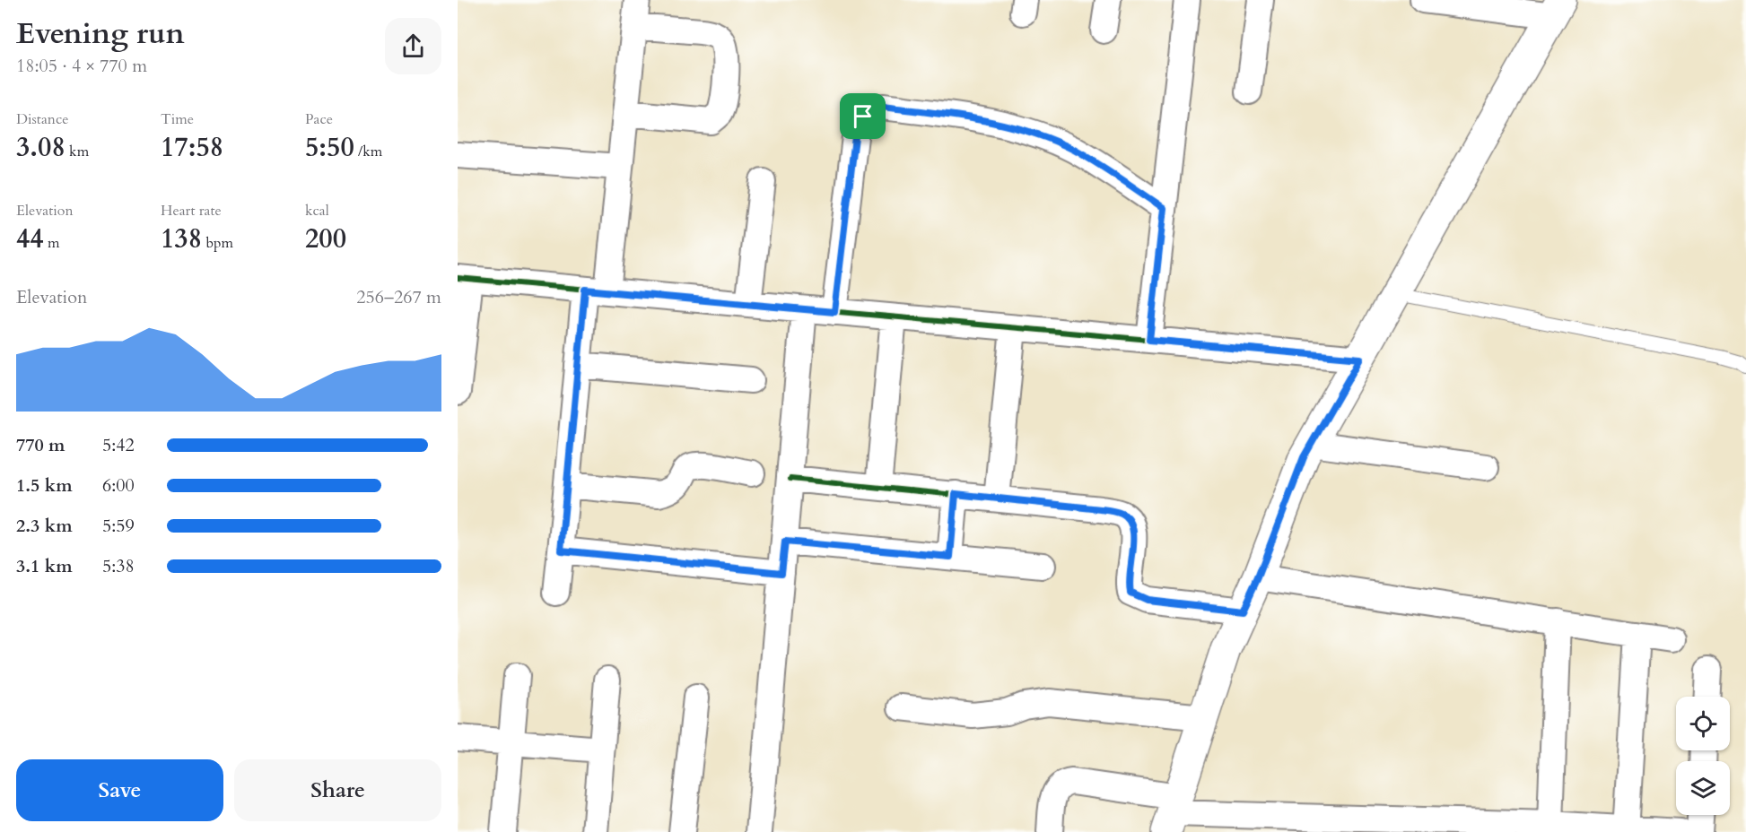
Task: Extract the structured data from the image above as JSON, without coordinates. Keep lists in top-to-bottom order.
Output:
{
  "page": {
    "heading": ["Evening run", "18:05 · 4 × 770 m"],
    "stats": [
      ["Distance", "3.08 km"],
      ["Time", "17:58"],
      ["Pace", "5:50 /km"],
      ["Elevation", "44 m"],
      ["Heart rate", "138 bpm"],
      ["kcal", "200"]
    ],
    "chart": ["Elevation", "256–267 m"],
    "list": [
      {
        "name": "770 m",
        "note": "5:42"
      },
      {
        "name": "1.5 km",
        "note": "6:00"
      },
      {
        "name": "2.3 km",
        "note": "5:59"
      },
      {
        "name": "3.1 km",
        "note": "5:38"
      }
    ],
    "buttons": ["Save", "Share"]
  }
}
